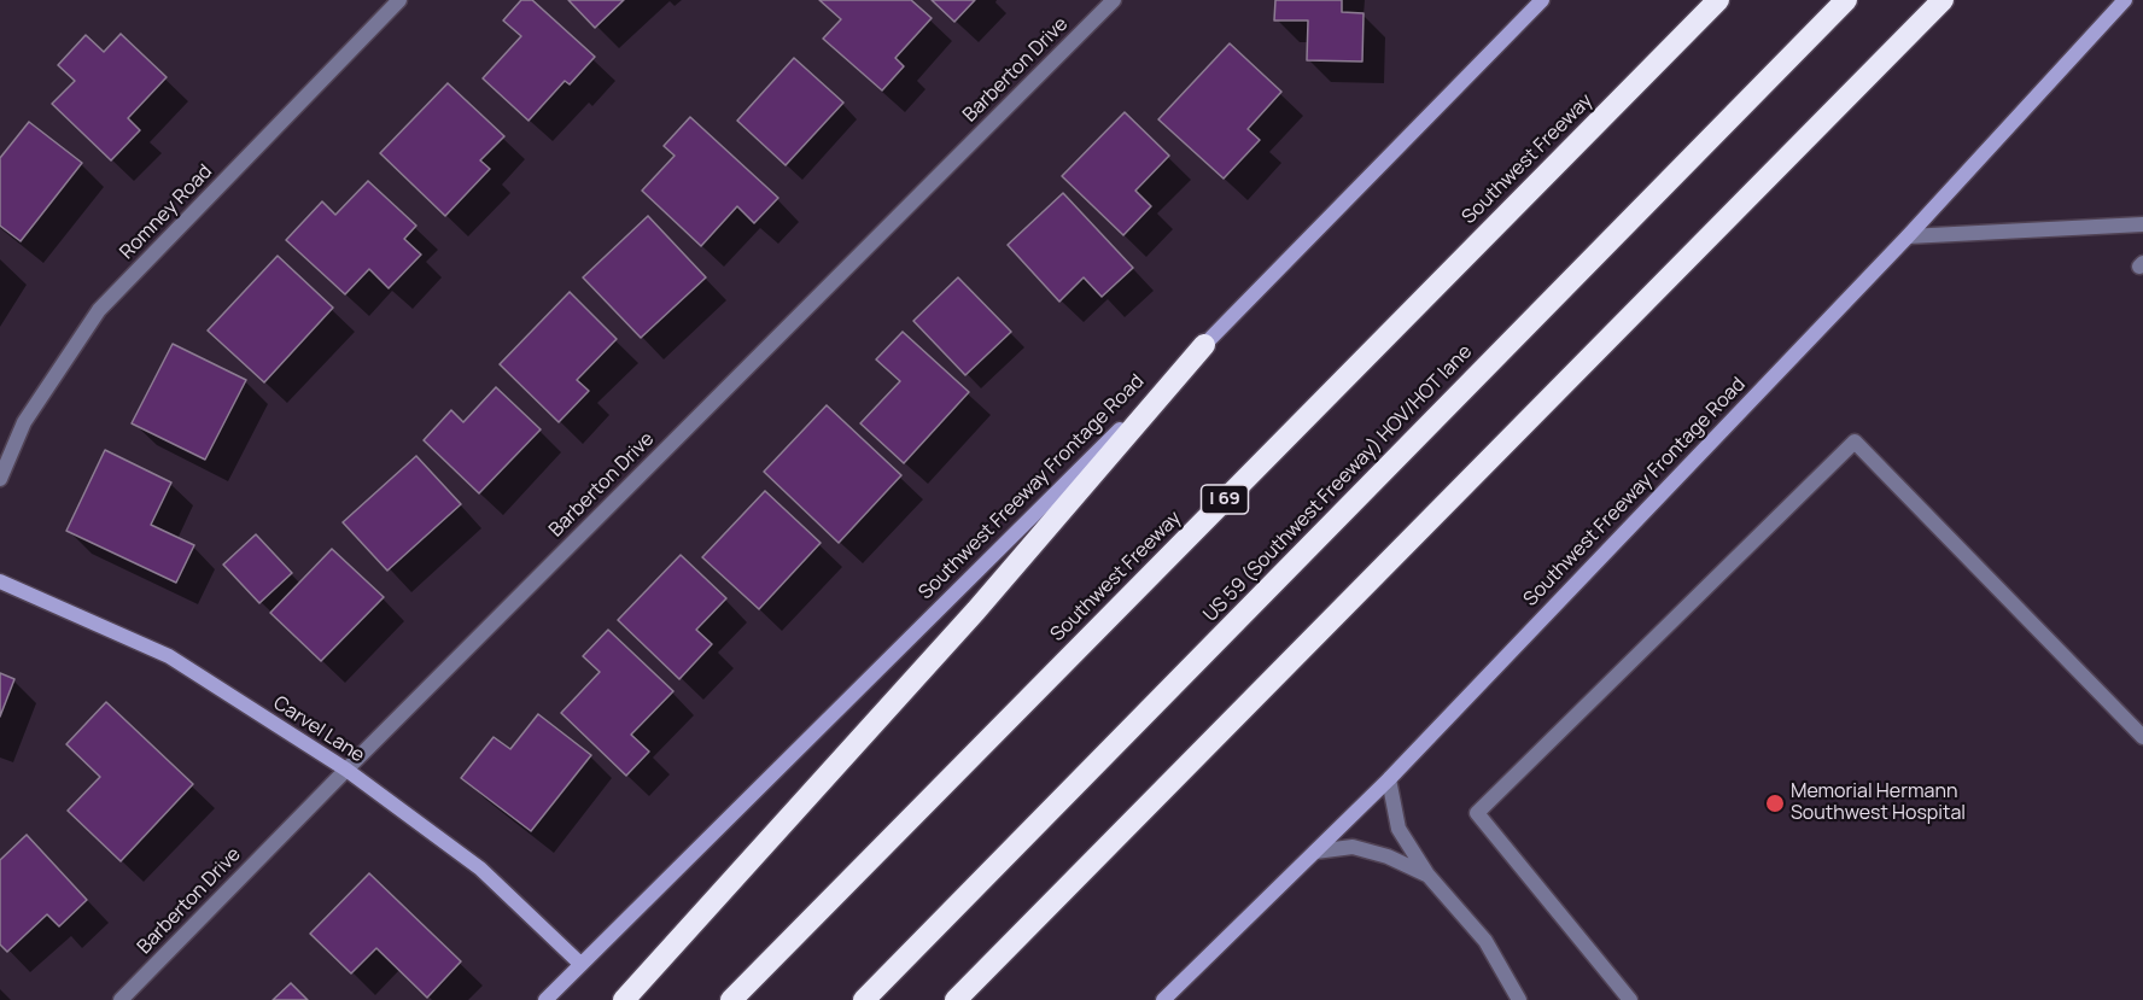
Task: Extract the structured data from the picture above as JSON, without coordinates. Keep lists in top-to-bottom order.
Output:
{
  "streets": {
    "highway": ["Southwest Freeway", "US 59 (Southwest Freeway) HOV/HOT lane", "I 69"],
    "main road": ["Southwest Freeway Frontage Road", "Carvel Lane"],
    "street": ["Barberton Drive", "Romney Road"]
  },
  "crossings": [
    ["Barberton Drive", "Carvel Lane"],
    ["Southwest Freeway Frontage Road", "Carvel Lane"]
  ],
  "places": ["Memorial Hermann Southwest Hospital"]
}
